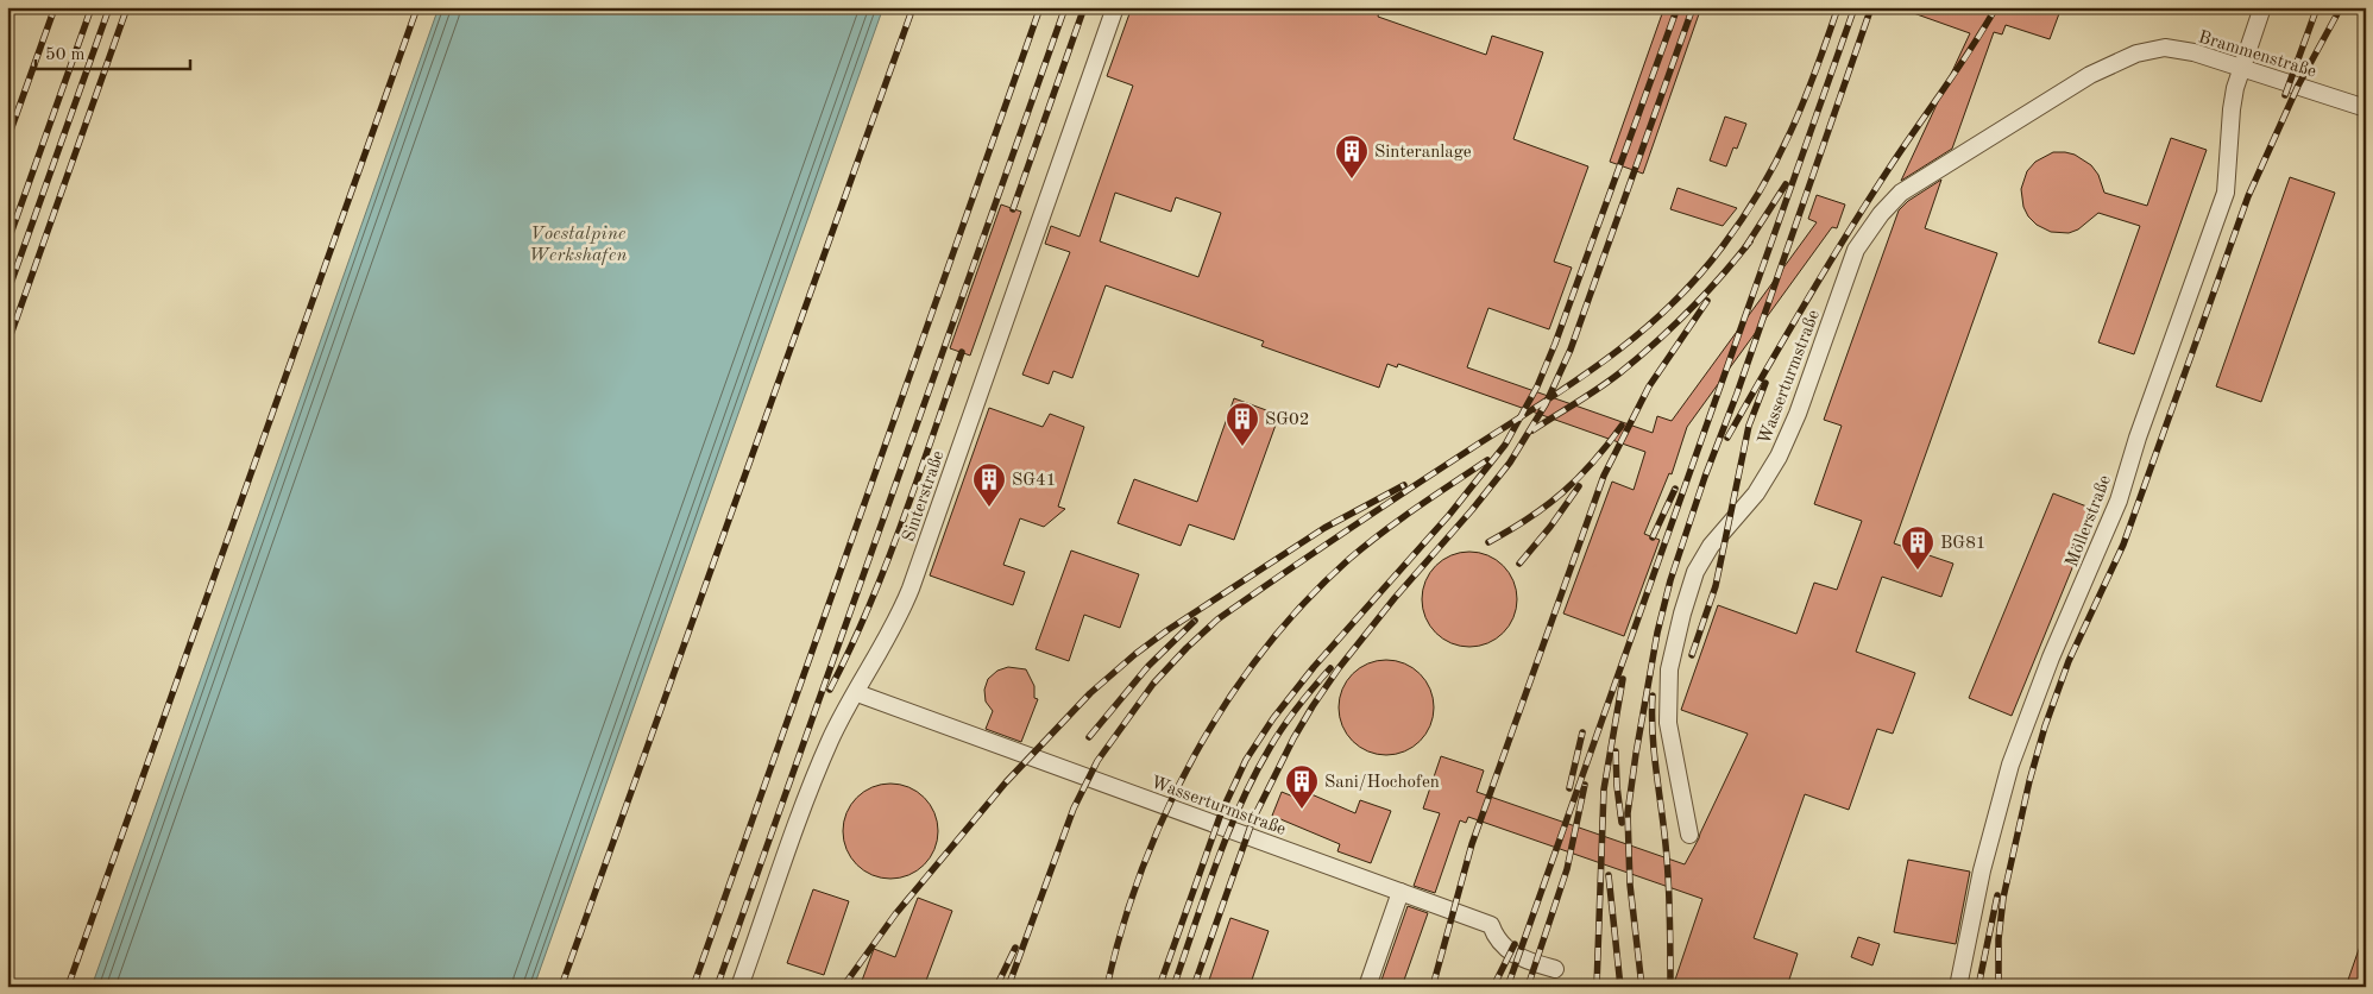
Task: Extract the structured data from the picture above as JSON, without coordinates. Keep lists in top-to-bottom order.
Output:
{
  "streets": {
    "street": [
      "Brammenstraße",
      "Wasserturmstraße",
      "Sinterstraße",
      "Möllerstraße"
    ]
  },
  "crossings": [
    ["Brammenstraße", "Wasserturmstraße"],
    ["Brammenstraße", "Möllerstraße"],
    ["Wasserturmstraße", "Sinterstraße"]
  ],
  "water": ["Voestalpine Werkshafen"],
  "places": {
    "building": [
      "Sinteranlage",
      "SG02",
      "SG41",
      "BG81",
      "Sani/Hochofen"
    ]
  },
  "scale_bar": "50 m"
}
